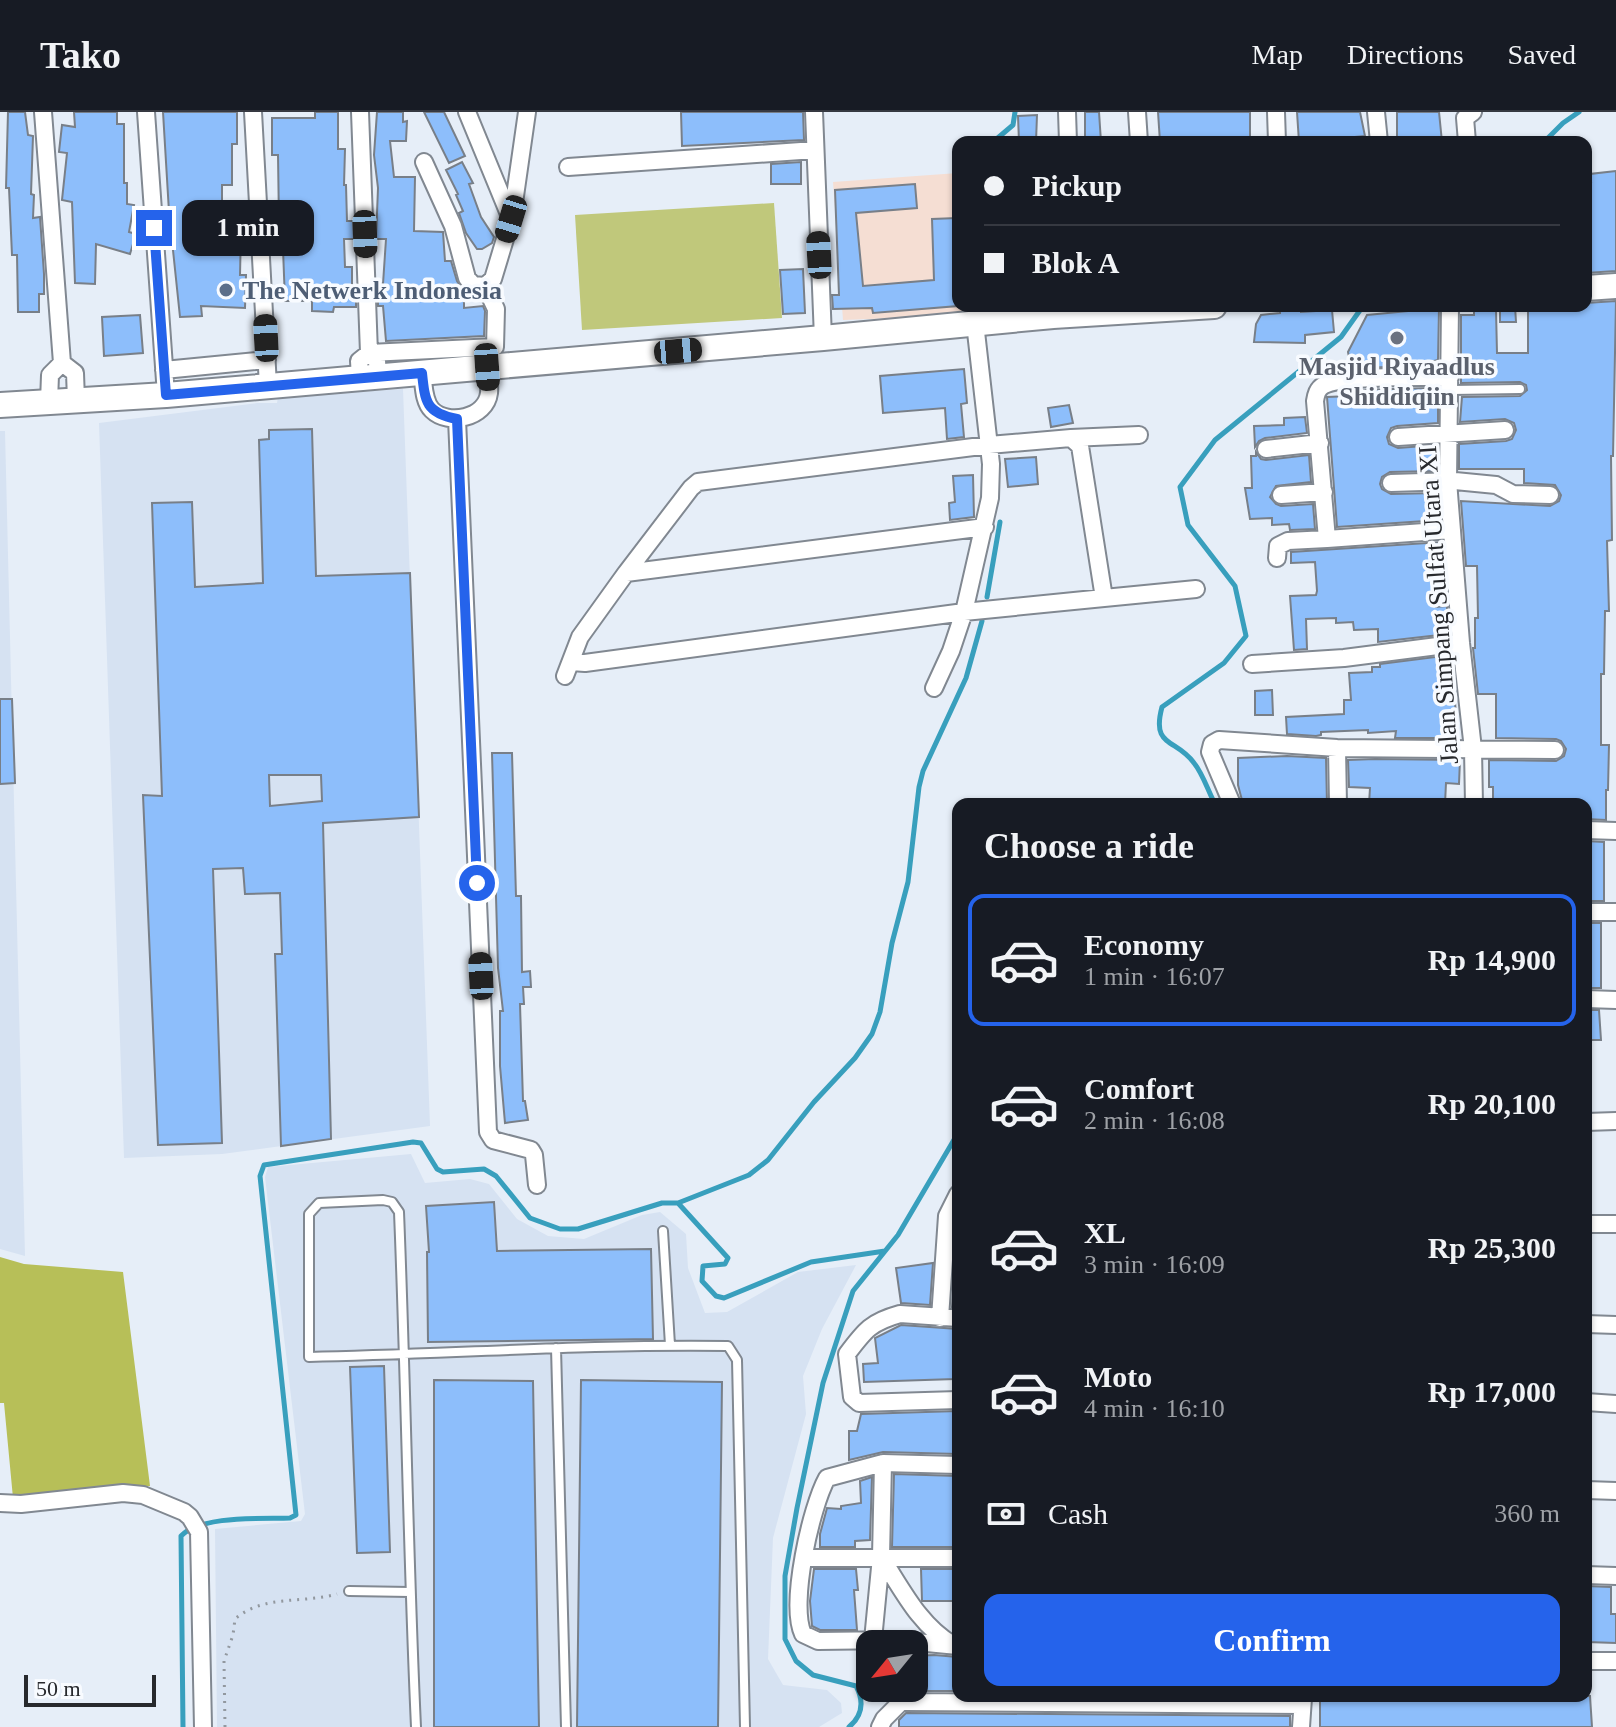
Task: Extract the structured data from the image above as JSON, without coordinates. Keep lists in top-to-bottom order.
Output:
{
  "streets": {
    "street": ["Jalan Simpang Sulfat Utara XI"]
  },
  "places": ["The Netwerk Indonesia", "Masjid Riyaadlus Shiddiqiin"],
  "scale_bar": "50 m",
  "north": "bottom left",
  "page": {
    "header": "Tako",
    "nav": ["Map", "Directions", "Saved"],
    "banner": ["Pickup", "Blok A"],
    "bubble": "1 min",
    "heading": "Choose a ride",
    "list": [
      {
        "name": "Economy",
        "note": "1 min · 16:07",
        "value": "Rp 14,900"
      },
      {
        "name": "Comfort",
        "note": "2 min · 16:08",
        "value": "Rp 20,100"
      },
      {
        "name": "XL",
        "note": "3 min · 16:09",
        "value": "Rp 25,300"
      },
      {
        "name": "Moto",
        "note": "4 min · 16:10",
        "value": "Rp 17,000"
      }
    ],
    "pay": ["Cash", "360 m"],
    "buttons": "Confirm",
    "scale": "50 m"
  }
}
